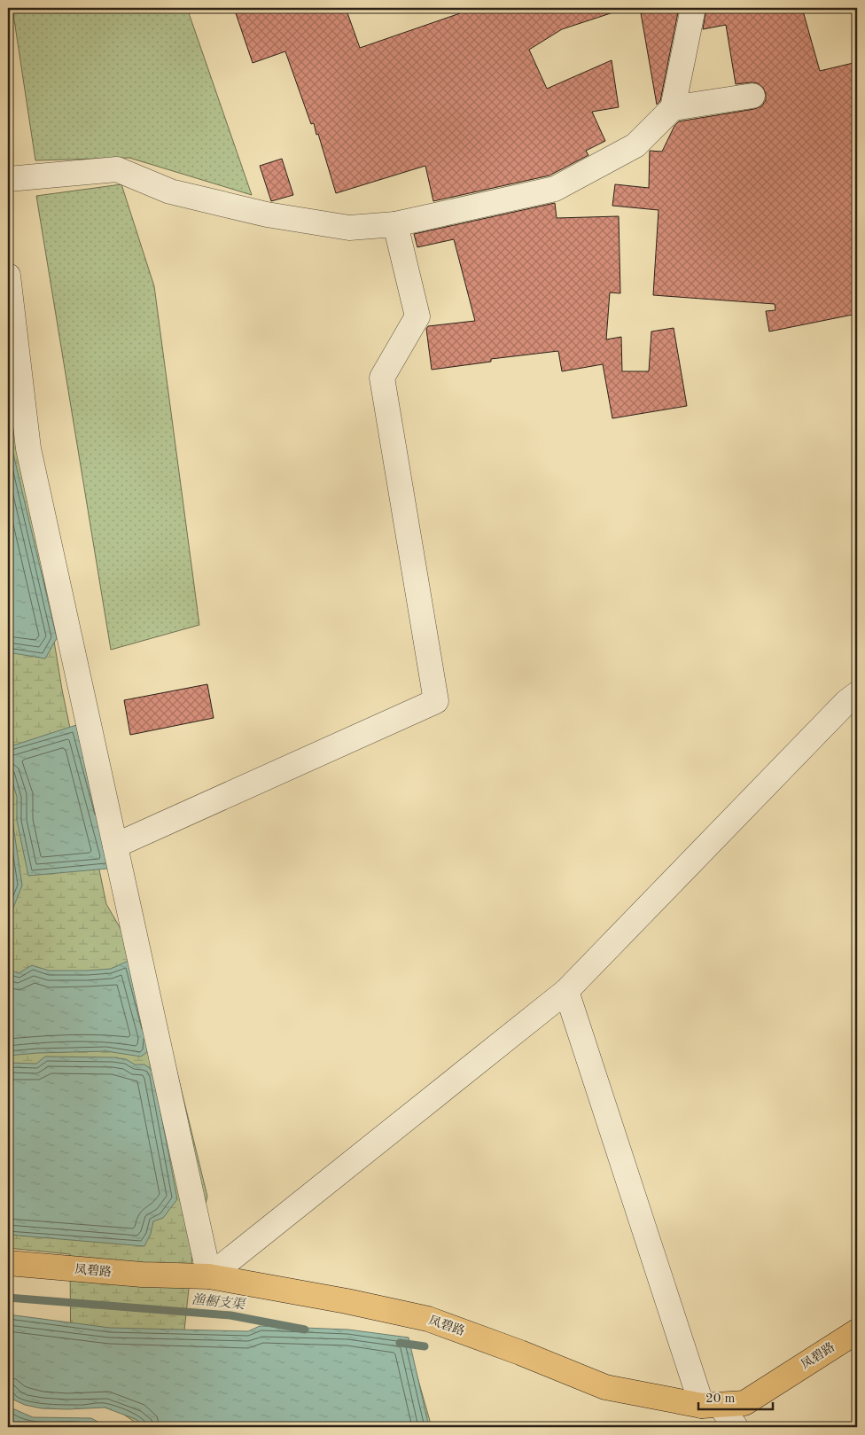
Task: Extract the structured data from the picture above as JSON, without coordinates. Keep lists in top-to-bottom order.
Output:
{
  "streets": {
    "main road": ["凤碧路"]
  },
  "water": ["渔橱支渠"],
  "scale_bar": "20 m"
}
